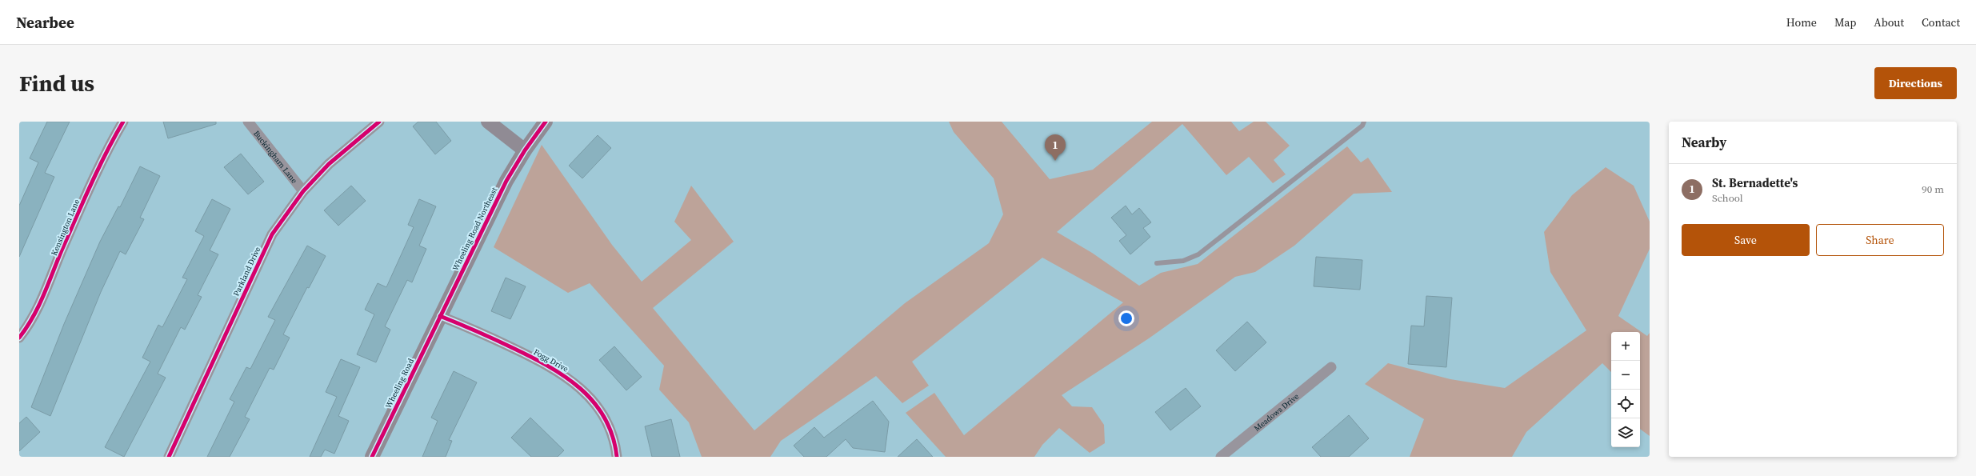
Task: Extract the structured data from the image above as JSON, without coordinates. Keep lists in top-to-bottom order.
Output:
{
  "streets": {
    "street": [
      "Buckingham Lane",
      "Kensington Lane",
      "Wheeling Road Northeast",
      "Parkland Drive",
      "Fogg Drive",
      "Wheeling Road",
      "Meadows Drive"
    ]
  },
  "crossings": [
    ["Buckingham Lane", "Parkland Drive"],
    ["Wheeling Road Northeast", "Fogg Drive"],
    ["Wheeling Road Northeast", "Wheeling Road"],
    ["Fogg Drive", "Wheeling Road"]
  ],
  "page": {
    "header": "Nearbee",
    "nav": [
      "Home",
      "Map",
      "About",
      "Contact"
    ],
    "buttons": [
      "Directions",
      ["Save", "Share"]
    ],
    "title": "Find us",
    "heading": "Nearby",
    "pins": "1",
    "list": [
      {
        "mark": "1",
        "name": "St. Bernadette's",
        "note": "School",
        "value": "90 m"
      }
    ],
    "map_buttons": ["+", "−"]
  }
}
